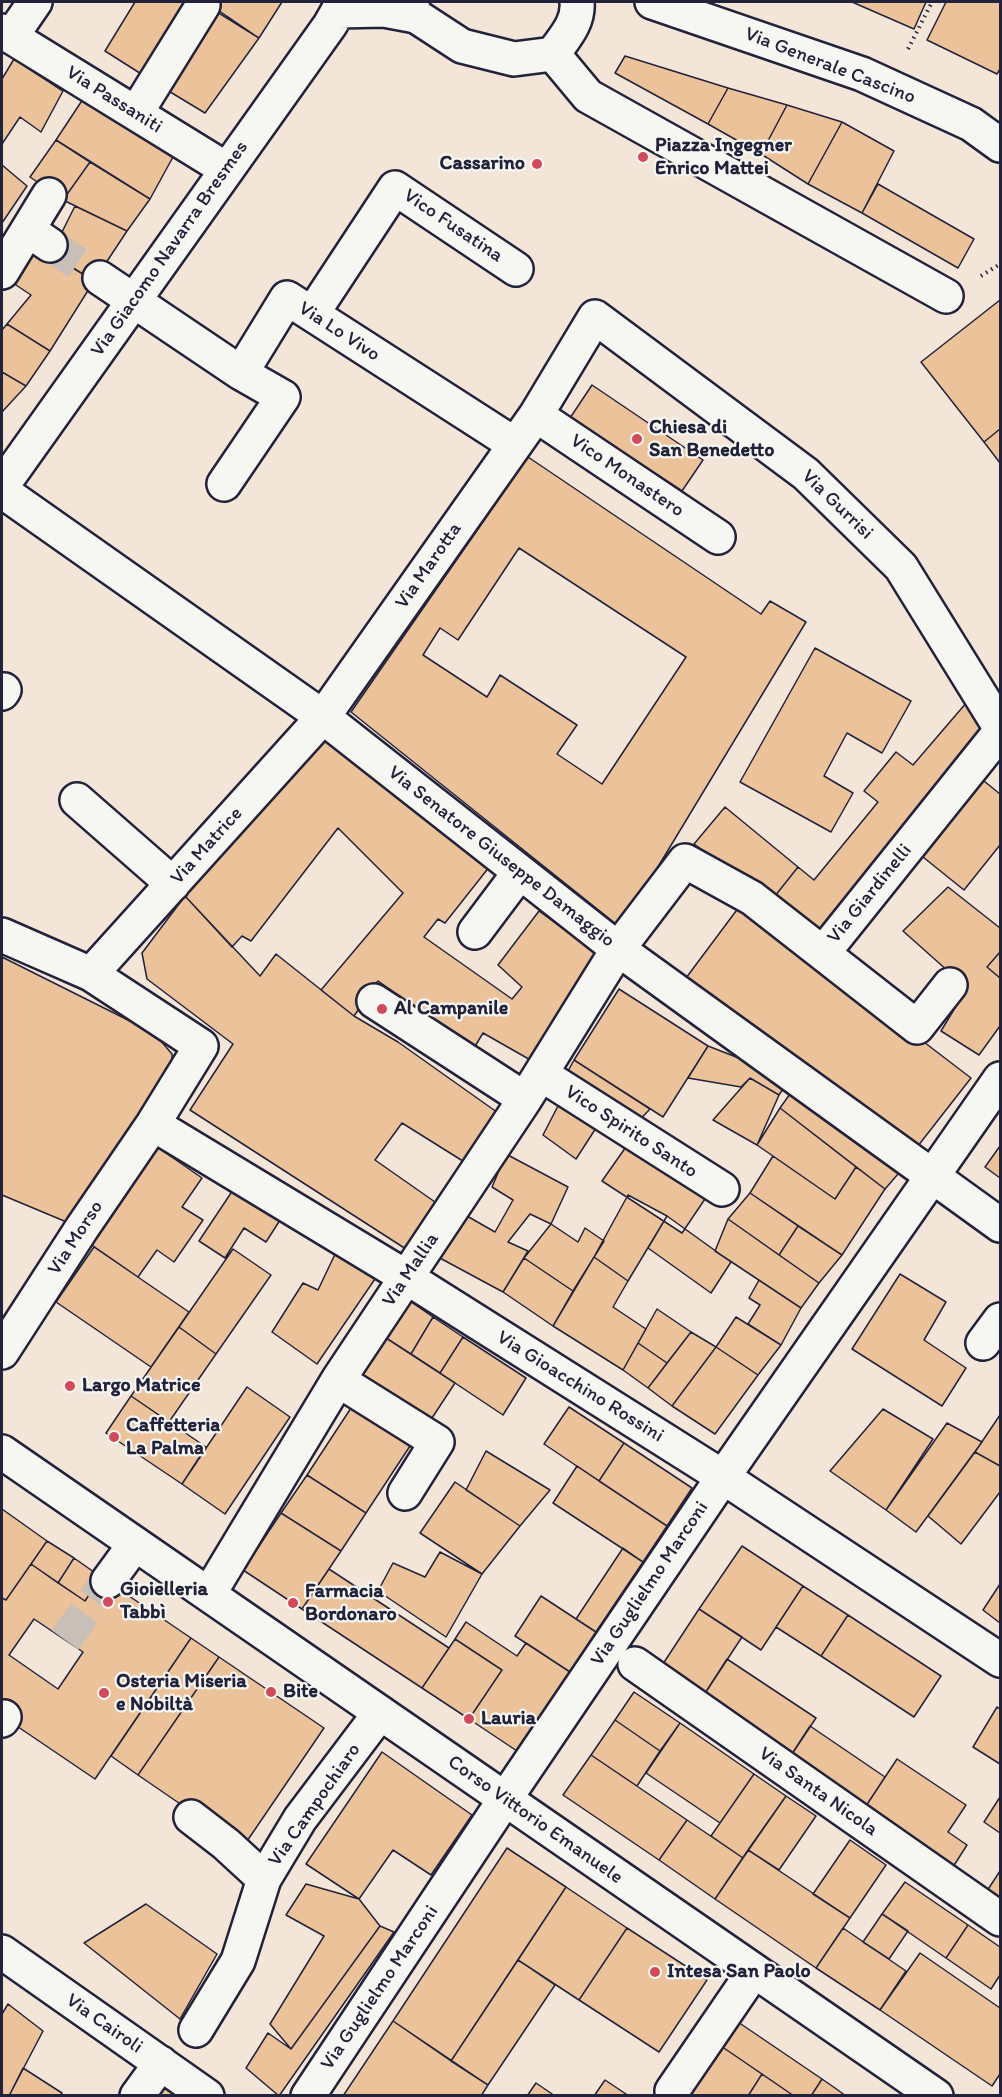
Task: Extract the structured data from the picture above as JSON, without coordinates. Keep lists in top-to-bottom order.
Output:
{
  "streets": {
    "street": [
      "Via Generale Cascino",
      "Via Passaniti",
      "Vico Fusatina",
      "Via Giacomo Navarra Bresmes",
      "Via Lo Vivo",
      "Vico Monastero",
      "Via Gurrisi",
      "Via Marotta",
      "Via Matrice",
      "Via Senatore Giuseppe Damaggio",
      "Via Giardinelli",
      "Vico Spirito Santo",
      "Via Morso",
      "Via Mallia",
      "Via Gioacchino Rossini",
      "Via Guglielmo Marconi",
      "Via Santa Nicola",
      "Via Campochiaro",
      "Corso Vittorio Emanuele",
      "Via Cairoli"
    ]
  },
  "crossings": [
    ["Via Passaniti", "Via Giacomo Navarra Bresmes"],
    ["Vico Fusatina", "Via Lo Vivo"],
    ["Via Lo Vivo", "Via Marotta"],
    ["Vico Monastero", "Via Gurrisi"],
    ["Vico Monastero", "Via Marotta"],
    ["Via Gurrisi", "Via Marotta"],
    ["Via Gurrisi", "Via Giardinelli"],
    ["Via Marotta", "Via Matrice"],
    ["Via Marotta", "Via Senatore Giuseppe Damaggio"],
    ["Via Matrice", "Via Senatore Giuseppe Damaggio"],
    ["Via Senatore Giuseppe Damaggio", "Via Giardinelli"],
    ["Via Senatore Giuseppe Damaggio", "Via Mallia"],
    ["Via Senatore Giuseppe Damaggio", "Via Guglielmo Marconi"],
    ["Via Giardinelli", "Via Mallia"],
    ["Vico Spirito Santo", "Via Mallia"],
    ["Via Morso", "Via Gioacchino Rossini"],
    ["Via Mallia", "Via Gioacchino Rossini"],
    ["Via Mallia", "Corso Vittorio Emanuele"],
    ["Via Gioacchino Rossini", "Via Guglielmo Marconi"],
    ["Via Guglielmo Marconi", "Corso Vittorio Emanuele"],
    ["Via Campochiaro", "Corso Vittorio Emanuele"]
  ],
  "places": [
    "Piazza Ingegner Enrico Mattei",
    "Cassarino",
    "Chiesa di San Benedetto",
    "Al Campanile",
    "Largo Matrice",
    "Caffetteria La Palma",
    "Gioielleria Tabbì",
    "Farmacia Bordonaro",
    "Bite",
    "Osteria Miseria e Nobiltà",
    "Lauria",
    "Intesa San Paolo"
  ]
}
